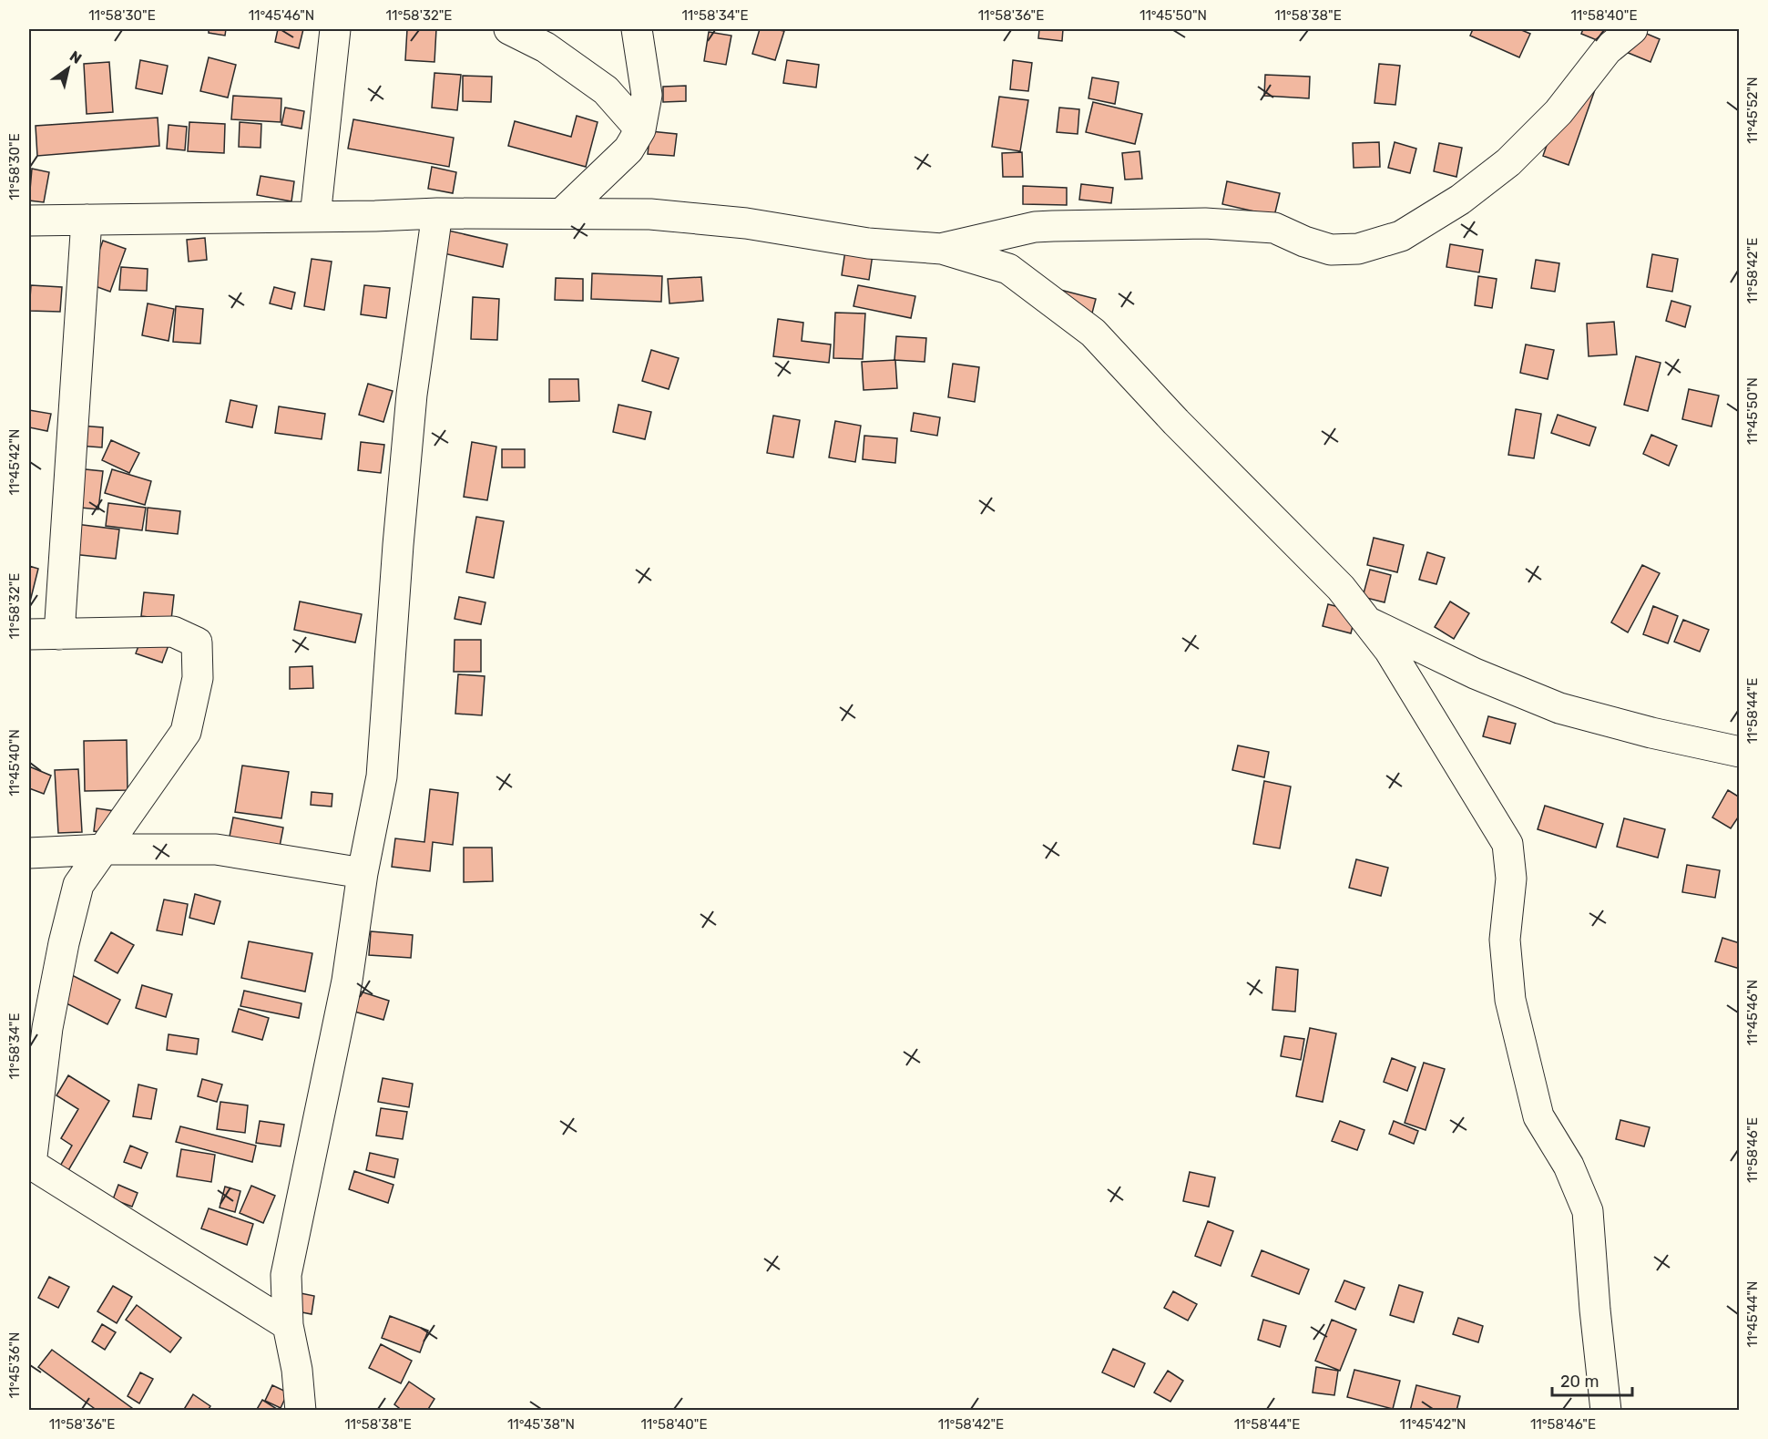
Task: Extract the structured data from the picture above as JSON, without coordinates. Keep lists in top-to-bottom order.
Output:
{
  "scale_bar": "20 m",
  "north": "top right",
  "coordinates": [
    "11°58'30\"E",
    "11°45'46\"N",
    "11°58'32\"E",
    "11°58'34\"E",
    "11°58'36\"E",
    "11°45'50\"N",
    "11°58'38\"E",
    "11°58'40\"E",
    "11°45'52\"N",
    "11°58'42\"E",
    "11°45'42\"N",
    "11°58'44\"E",
    "11°45'40\"N",
    "11°58'46\"E",
    "11°45'44\"N",
    "11°45'36\"N",
    "11°45'38\"N"
  ]
}
